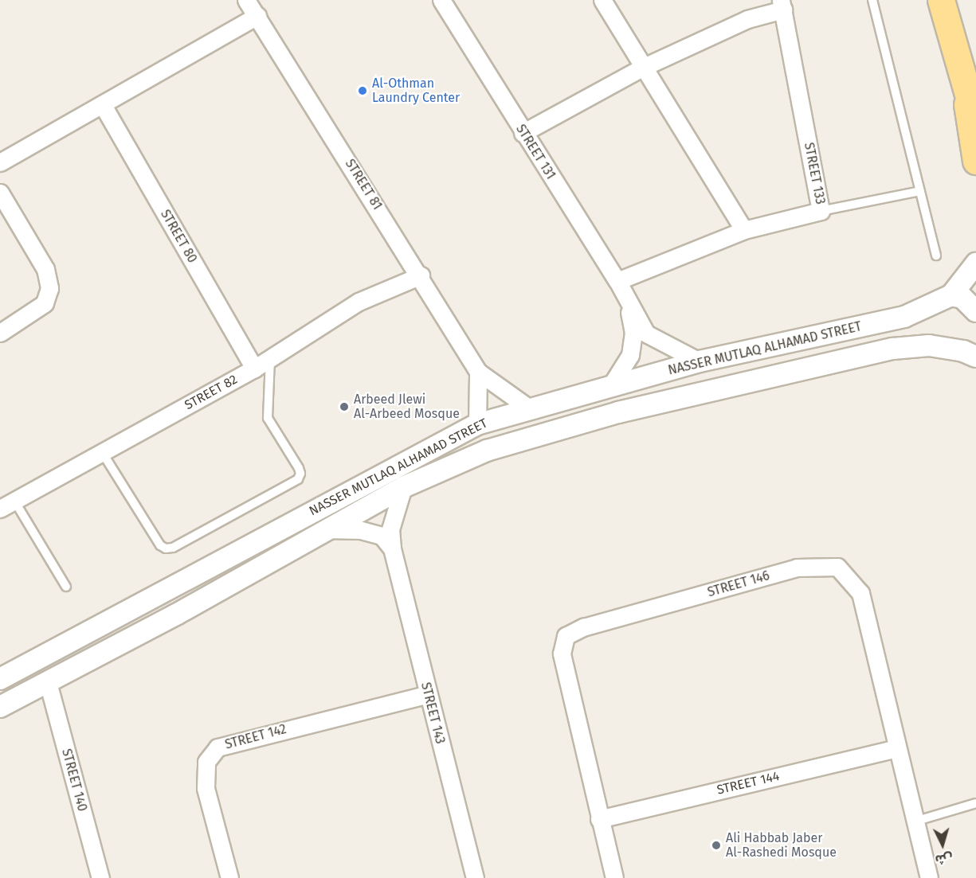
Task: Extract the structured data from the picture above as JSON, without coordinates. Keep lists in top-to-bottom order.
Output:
{
  "streets": {
    "street": [
      "STREET 131",
      "STREET 133",
      "STREET 81",
      "STREET 80",
      "NASSER MUTLAQ ALHAMAD STREET",
      "STREET 82",
      "STREET 146",
      "STREET 143",
      "STREET 142",
      "STREET 140",
      "STREET 144"
    ]
  },
  "crossings": [
    ["STREET 131", "STREET 133"],
    ["STREET 131", "NASSER MUTLAQ ALHAMAD STREET"],
    ["STREET 81", "NASSER MUTLAQ ALHAMAD STREET"],
    ["STREET 81", "STREET 82"],
    ["STREET 80", "STREET 82"],
    ["NASSER MUTLAQ ALHAMAD STREET", "STREET 143"],
    ["NASSER MUTLAQ ALHAMAD STREET", "STREET 140"],
    ["STREET 146", "STREET 144"],
    ["STREET 143", "STREET 142"]
  ],
  "places": ["Al-Othman Laundry Center", "Arbeed Jlewi Al-Arbeed Mosque", "Ali Habbab Jaber Al-Rashedi Mosque"],
  "north": "bottom"
}
